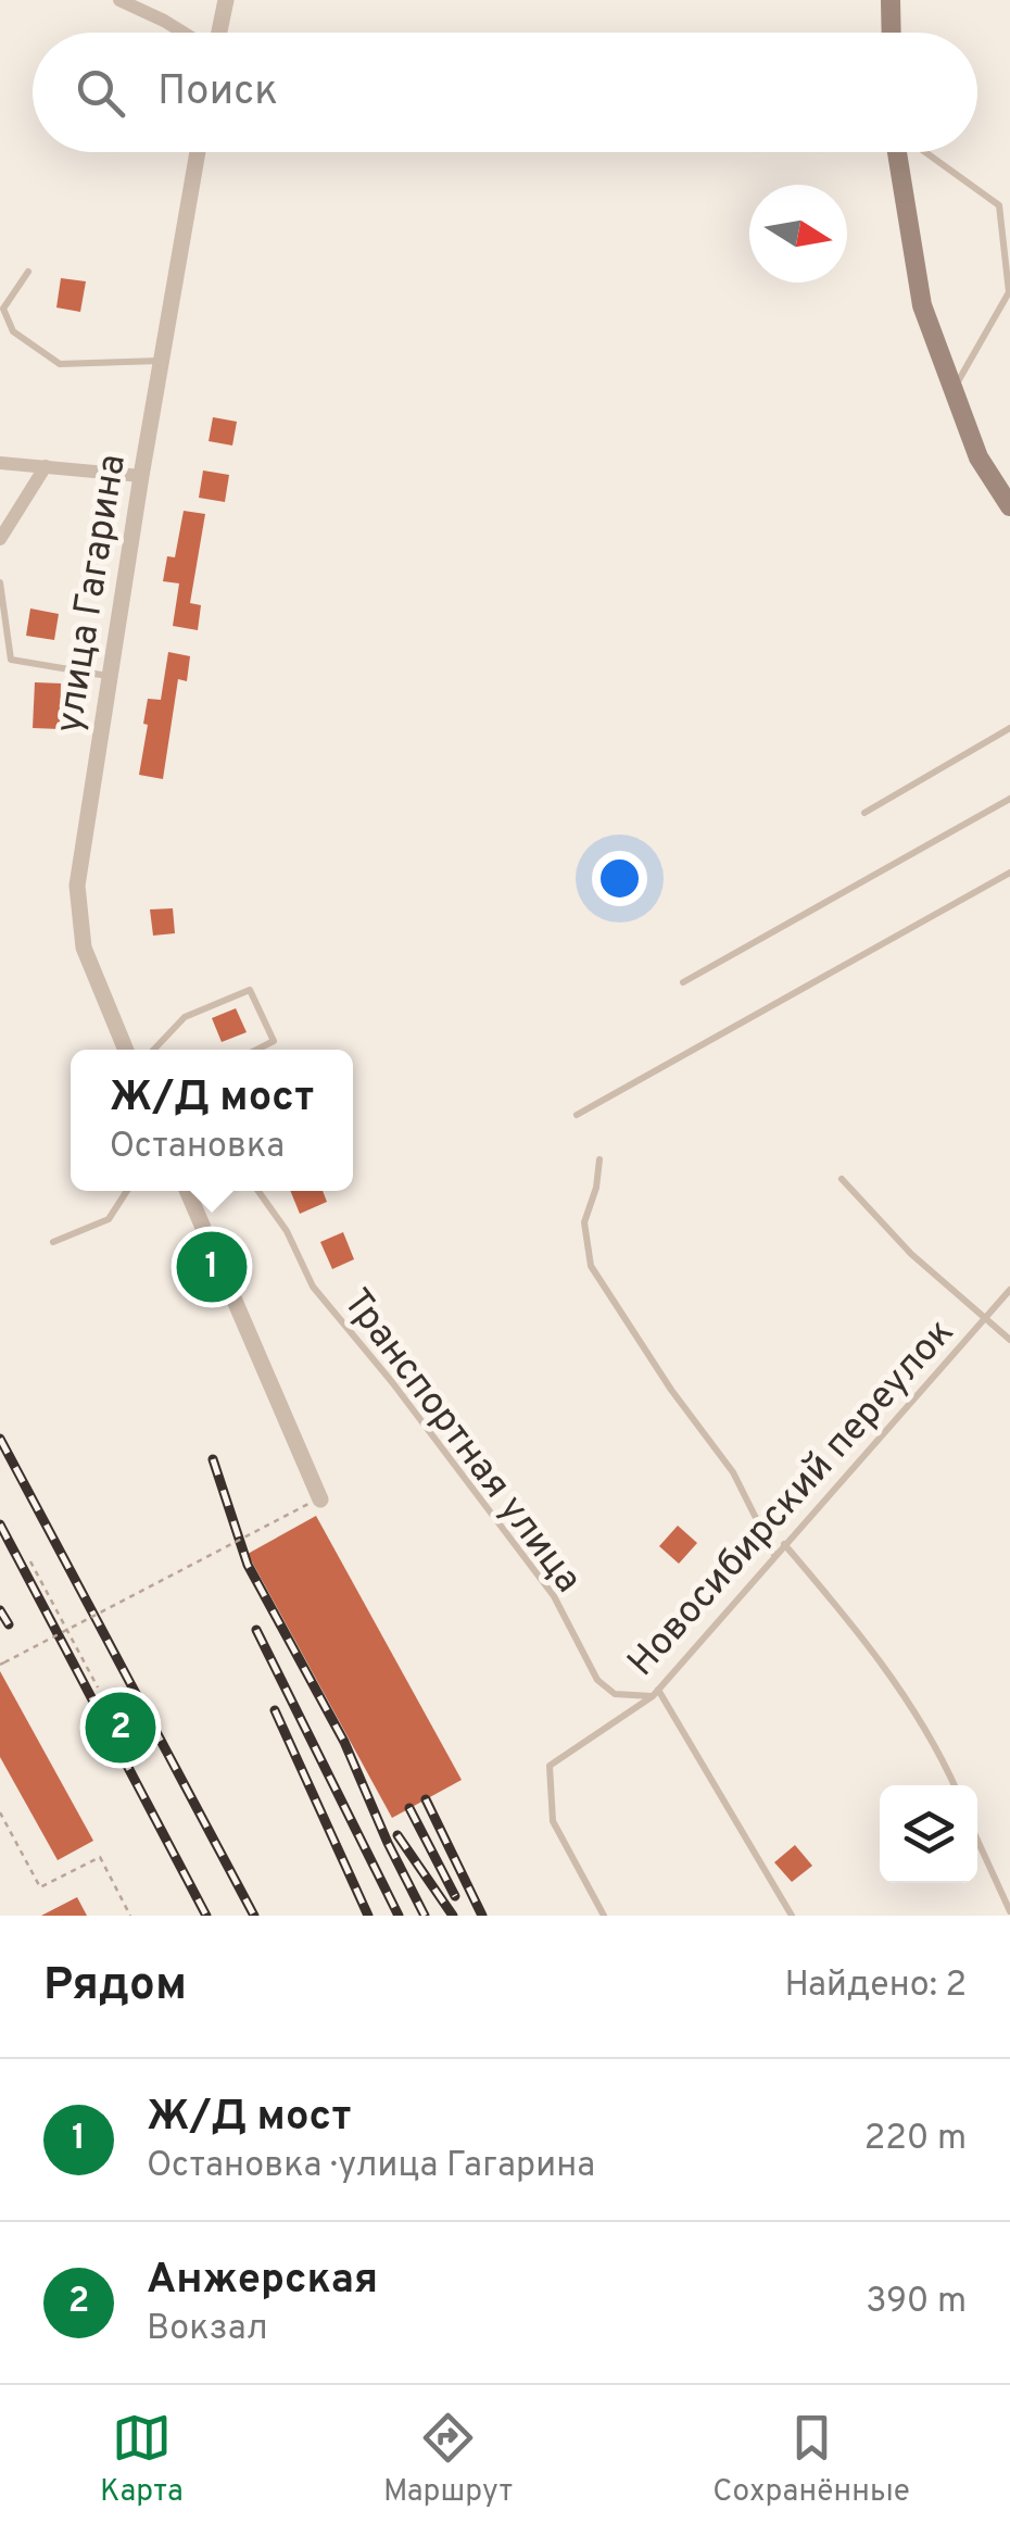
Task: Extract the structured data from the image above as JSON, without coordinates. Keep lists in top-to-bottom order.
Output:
{
  "streets": {
    "street": ["улица Гагарина"],
    "lane": ["Транспортная улица", "Новосибирский переулок"]
  },
  "crossings": [
    ["Транспортная улица", "Новосибирский переулок"]
  ],
  "north": "right",
  "page": {
    "search": "Поиск",
    "popup": ["Ж/Д мост", "Остановка"],
    "pins": ["1", "2"],
    "heading": ["Рядом", "Найдено: 2"],
    "list": [
      {
        "mark": "1",
        "name": "Ж/Д мост",
        "note": "Остановка · улица Гагарина",
        "value": "220 m"
      },
      {
        "mark": "2",
        "name": "Анжерская",
        "note": "Вокзал",
        "value": "390 m"
      }
    ],
    "nav": ["Карта", "Маршрут", "Сохранённые"]
  }
}
